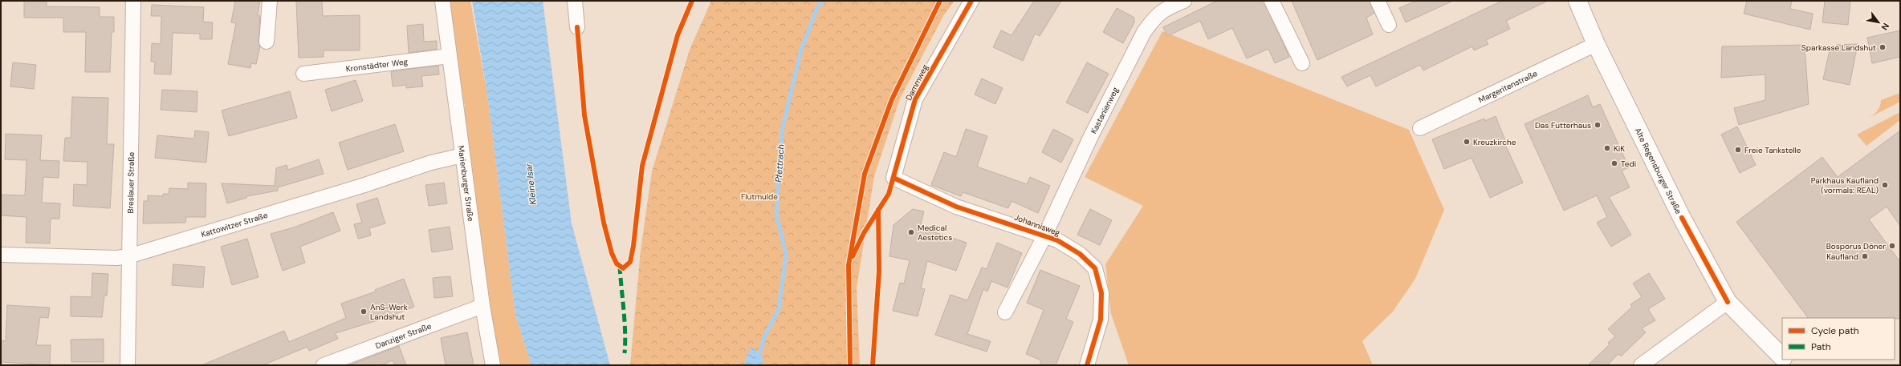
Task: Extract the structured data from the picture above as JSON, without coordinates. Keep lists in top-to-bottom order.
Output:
{
  "streets": {
    "street": [
      "Kronstädter Weg",
      "Dammweg",
      "Margeritenstraße",
      "Kastanienweg",
      "Alte Regensburger Straße",
      "Breslauer Straße",
      "Marienburger Straße",
      "Kattowitzer Straße",
      "Johannisweg",
      "Danziger Straße"
    ]
  },
  "crossings": [
    ["Kronstädter Weg", "Marienburger Straße"],
    ["Dammweg", "Johannisweg"],
    ["Margeritenstraße", "Alte Regensburger Straße"],
    ["Kastanienweg", "Johannisweg"],
    ["Breslauer Straße", "Kattowitzer Straße"],
    ["Marienburger Straße", "Kattowitzer Straße"],
    ["Marienburger Straße", "Danziger Straße"]
  ],
  "water": ["Pfettrach", "Kleine Isar"],
  "parks": ["Flutmulde"],
  "places": [
    "Sparkasse Landshut",
    "Das Futterhaus",
    "Kreuzkirche",
    "KiK",
    "Freie Tankstelle",
    "Tedi",
    "Parkhaus Kaufland (vormals: REAL)",
    "Medical Aestetics",
    "Bosporus Döner",
    "Kaufland",
    "AnS-Werk Landshut"
  ],
  "legend": ["Cycle path", "Path"],
  "north": "bottom right"
}
